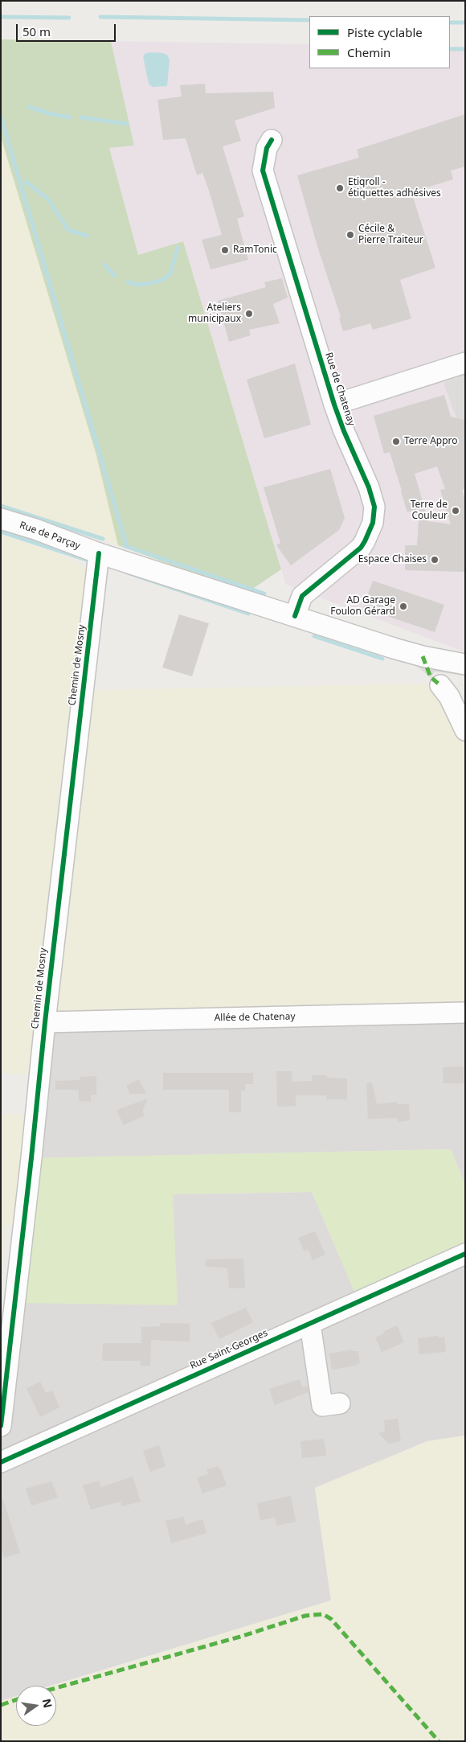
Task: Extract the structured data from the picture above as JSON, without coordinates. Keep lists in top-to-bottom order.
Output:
{
  "streets": {
    "street": [
      "Rue de Chatenay",
      "Rue de Parçay",
      "Chemin de Mosny",
      "Allée de Chatenay",
      "Rue Saint-Georges"
    ]
  },
  "crossings": [
    ["Rue de Chatenay", "Rue de Parçay"],
    ["Rue de Parçay", "Chemin de Mosny"],
    ["Chemin de Mosny", "Allée de Chatenay"]
  ],
  "places": [
    "Etiqroll - étiquettes adhésives",
    "Cécile & Pierre Traiteur",
    "RamTonic",
    "Ateliers municipaux",
    "Terre Appro",
    "Terre de Couleur",
    "Espace Chaises",
    "AD Garage Foulon Gérard"
  ],
  "legend": ["Piste cyclable", "Chemin"],
  "scale_bar": "50 m",
  "north": "right"
}
